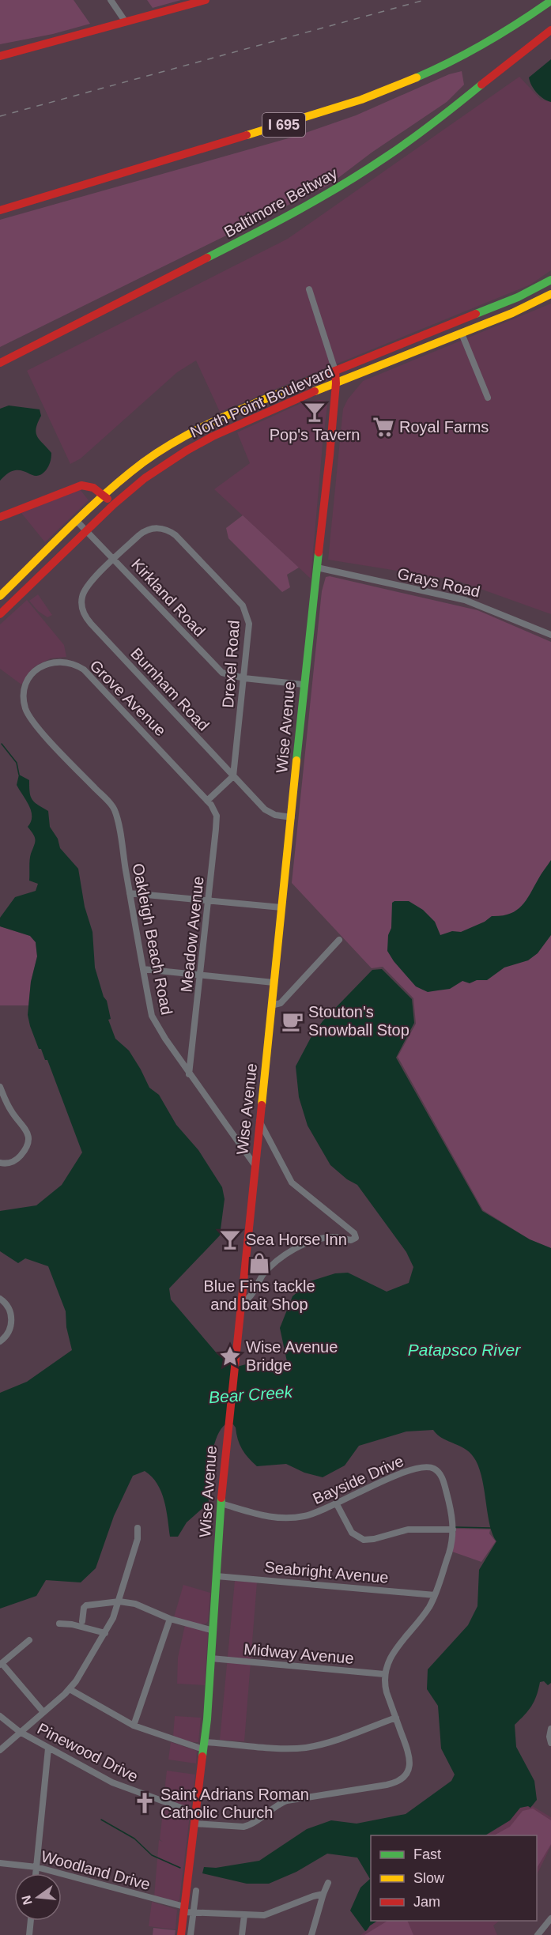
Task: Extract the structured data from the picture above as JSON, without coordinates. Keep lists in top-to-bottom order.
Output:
{
  "streets": {
    "main road": [
      "I 695",
      "Baltimore Beltway",
      "North Point Boulevard",
      "Wise Avenue"
    ],
    "street": [
      "Grays Road",
      "Kirkland Road",
      "Drexel Road",
      "Burnham Road",
      "Grove Avenue",
      "Meadow Avenue",
      "Oakleigh Beach Road",
      "Bayside Drive",
      "Seabright Avenue",
      "Midway Avenue",
      "Pinewood Drive",
      "Woodland Drive"
    ]
  },
  "crossings": [
    ["North Point Boulevard", "Kirkland Road"],
    ["North Point Boulevard", "Wise Avenue"],
    ["Grays Road", "Wise Avenue"],
    ["Kirkland Road", "Drexel Road"],
    ["Kirkland Road", "Burnham Road"],
    ["Kirkland Road", "Wise Avenue"],
    ["Drexel Road", "Burnham Road"],
    ["Burnham Road", "Wise Avenue"],
    ["Grove Avenue", "Meadow Avenue"],
    ["Grove Avenue", "Oakleigh Beach Road"],
    ["Wise Avenue", "Oakleigh Beach Road"],
    ["Wise Avenue", "Bayside Drive"],
    ["Wise Avenue", "Seabright Avenue"],
    ["Wise Avenue", "Midway Avenue"],
    ["Wise Avenue", "Pinewood Drive"],
    ["Wise Avenue", "Woodland Drive"],
    ["Meadow Avenue", "Oakleigh Beach Road"],
    ["Bayside Drive", "Seabright Avenue"],
    ["Bayside Drive", "Midway Avenue"]
  ],
  "water": ["Patapsco River", "Bear Creek"],
  "places": {
    "bar": ["Pop's Tavern", "Sea Horse Inn"],
    "supermarket": ["Royal Farms"],
    "cafe": ["Stouton's Snowball Stop"],
    "shop": ["Blue Fins tackle and bait Shop"],
    "place": ["Wise Avenue Bridge"],
    "church": ["Saint Adrians Roman Catholic Church"]
  },
  "legend": ["Fast", "Slow", "Jam"],
  "north": "left"
}
